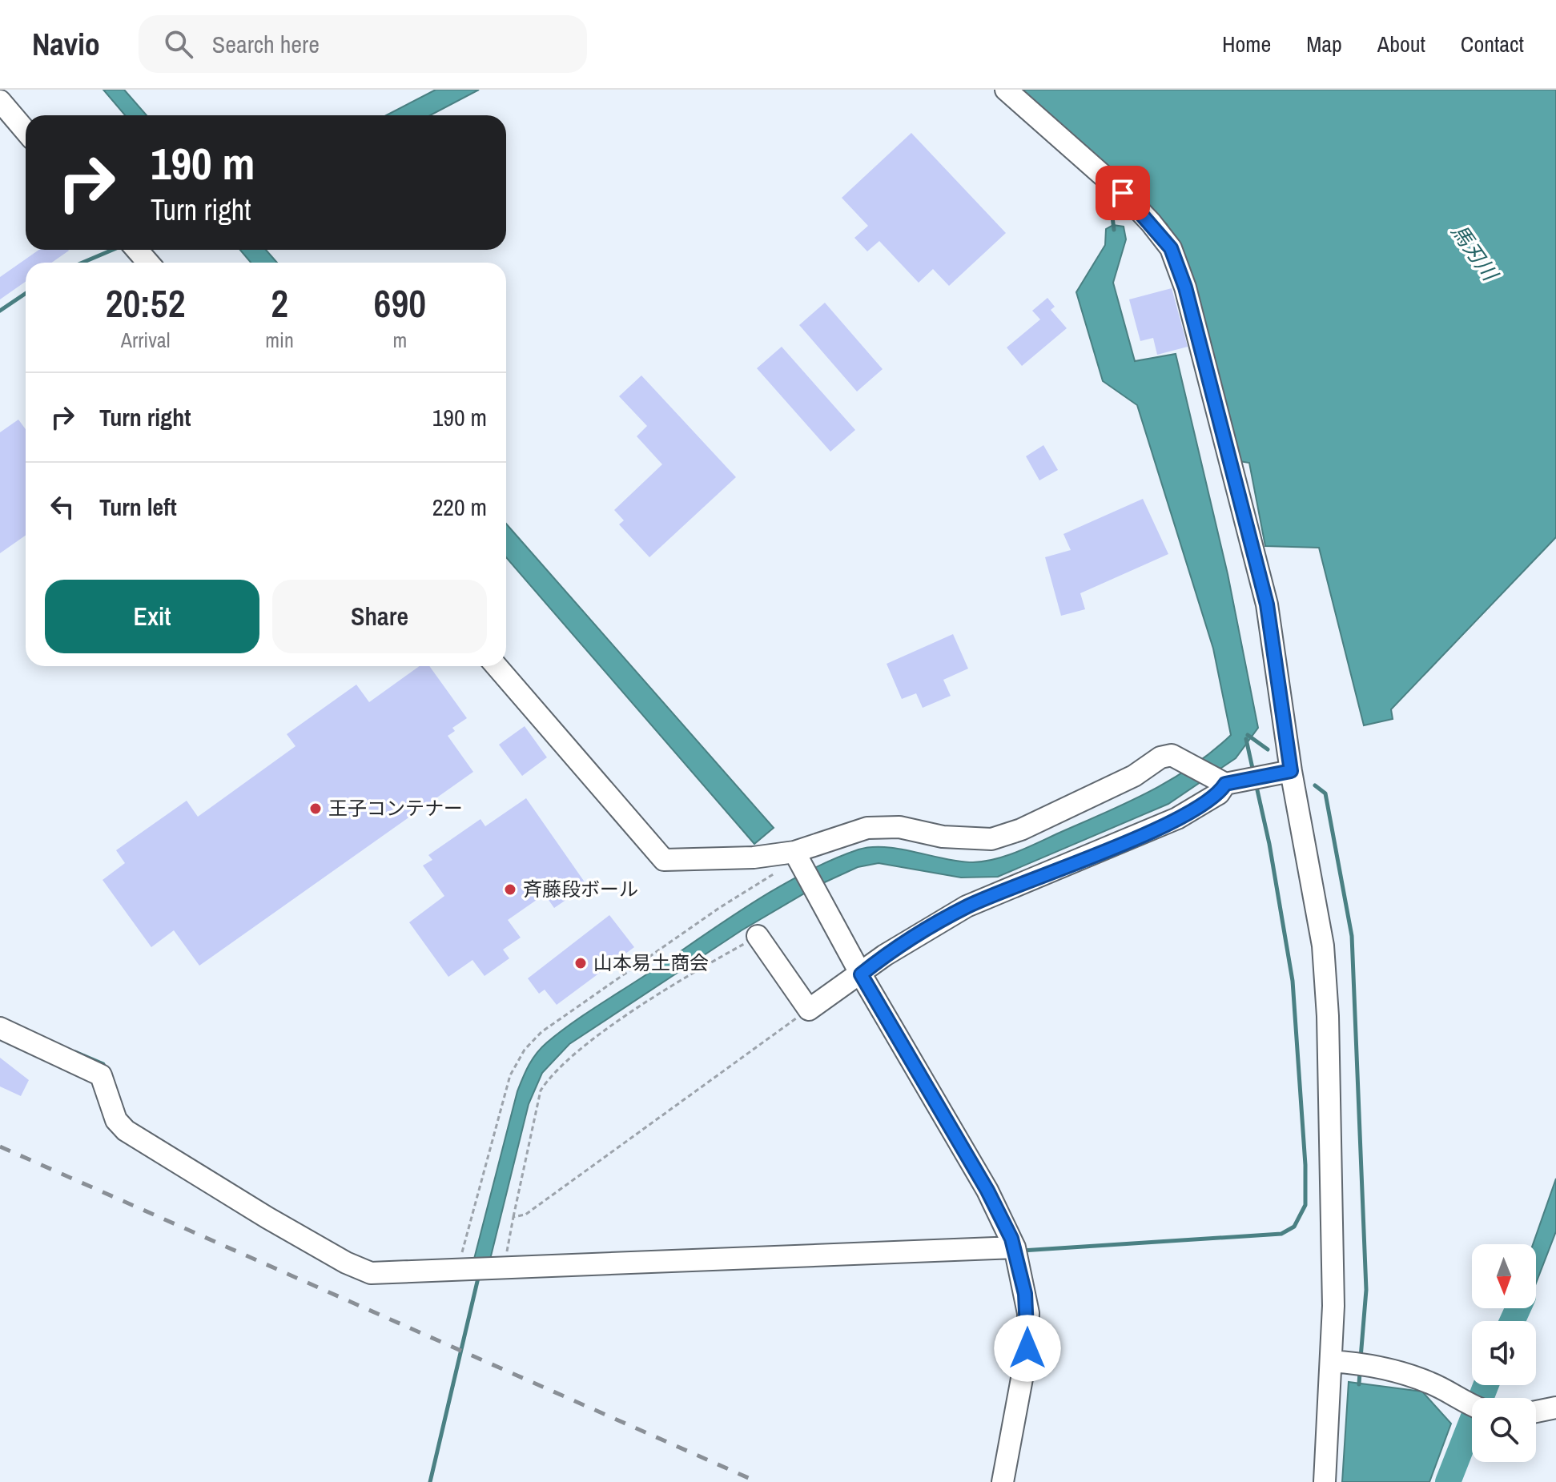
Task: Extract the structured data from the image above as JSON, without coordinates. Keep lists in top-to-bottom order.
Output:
{
  "water": ["馬刃川"],
  "places": ["王子コンテナー", "斉藤段ボール", "山本易土商会"],
  "north": "bottom",
  "page": {
    "header": "Navio",
    "search": "Search here",
    "nav": [
      "Home",
      "Map",
      "About",
      "Contact"
    ],
    "turn": ["190 m", "Turn right"],
    "eta": [
      "20:52",
      "Arrival",
      "2",
      "min",
      "690",
      "m"
    ],
    "list": [
      {
        "name": "Turn right",
        "value": "190 m"
      },
      {
        "name": "Turn left",
        "value": "220 m"
      }
    ],
    "buttons": ["Exit", "Share"]
  }
}
